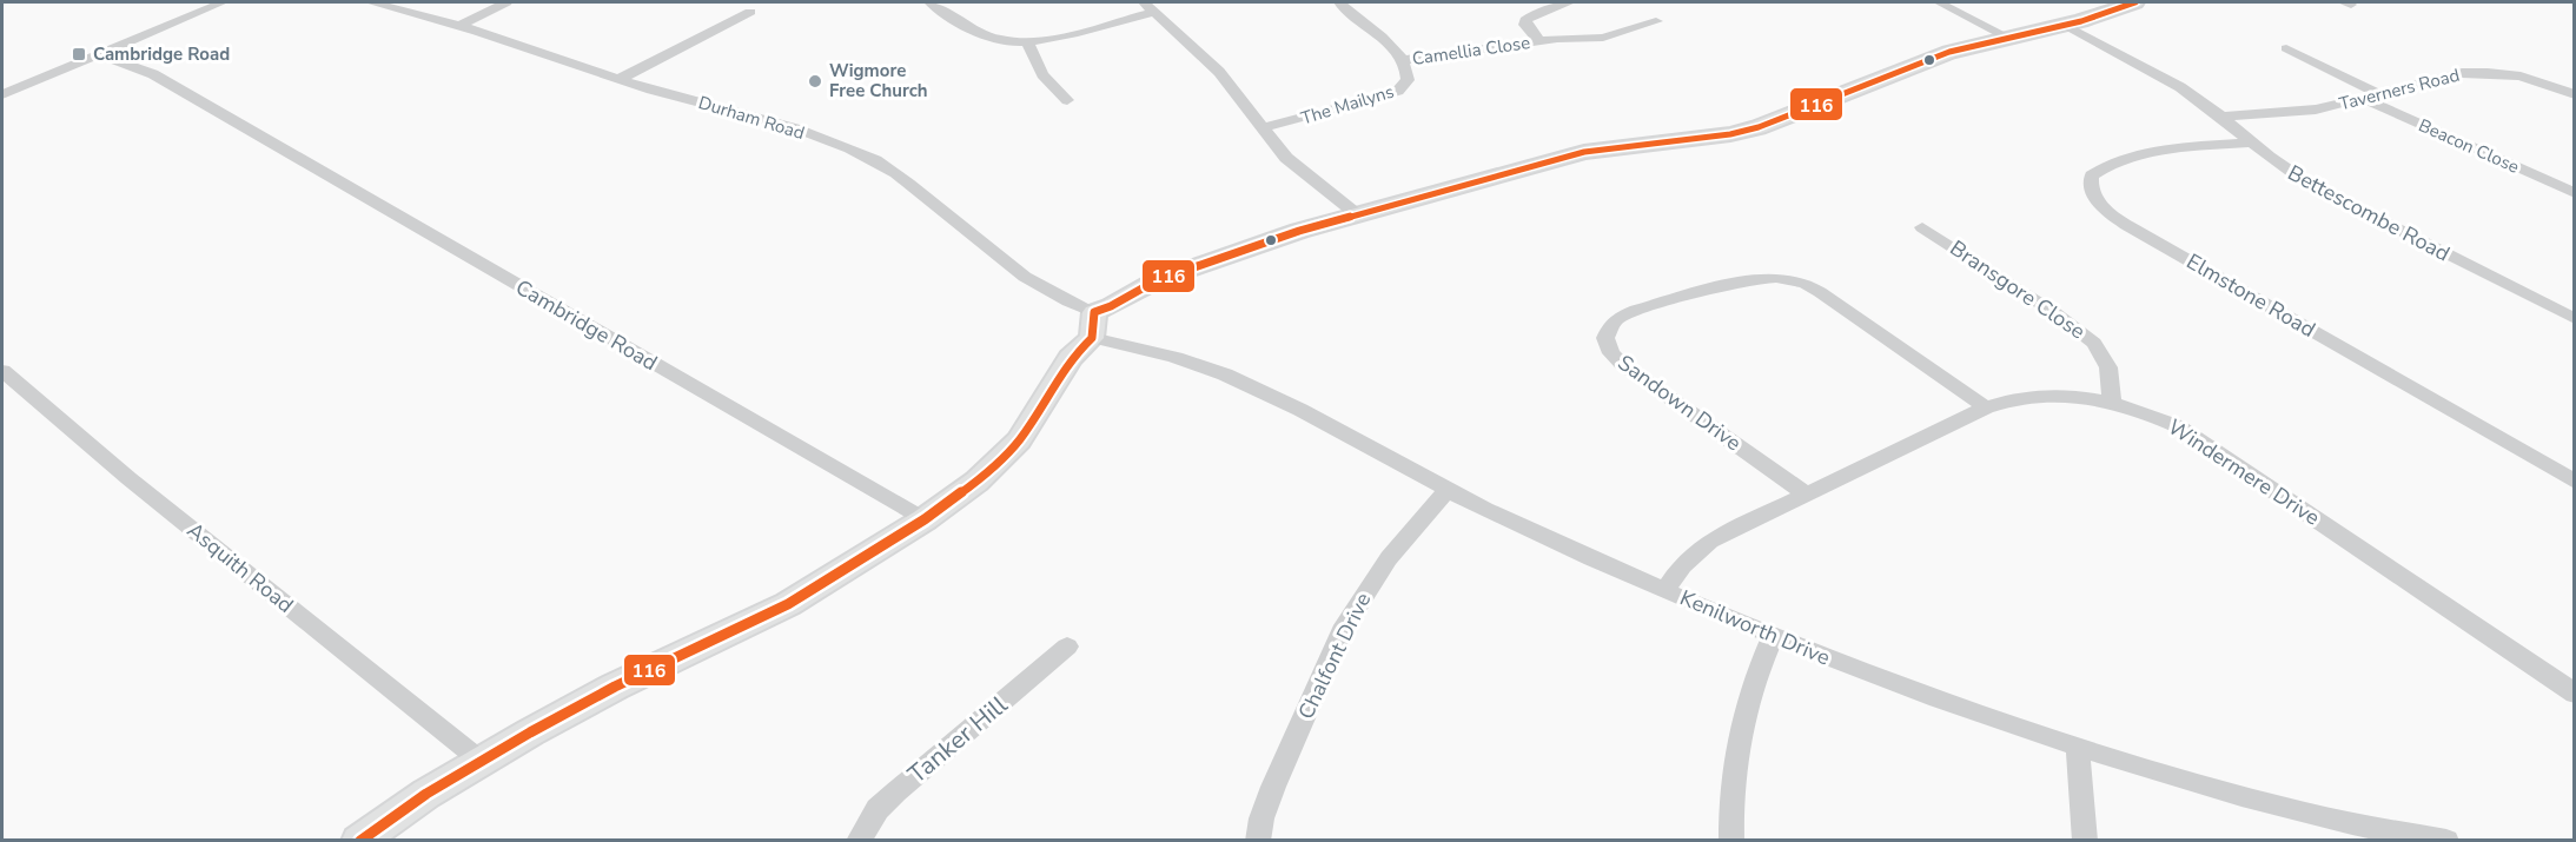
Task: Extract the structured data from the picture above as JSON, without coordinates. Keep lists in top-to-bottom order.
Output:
{
  "streets": {
    "street": [
      "Camellia Close",
      "Taverners Road",
      "The Mailyns",
      "Durham Road",
      "Beacon Close",
      "Bettescombe Road",
      "Bransgore Close",
      "Elmstone Road",
      "Cambridge Road",
      "Sandown Drive",
      "Windermere Drive",
      "Asquith Road",
      "Kenilworth Drive",
      "Chalfont Drive",
      "Tanker Hill"
    ]
  },
  "crossings": [
    ["Camellia Close", "The Mailyns"],
    ["Taverners Road", "Beacon Close"],
    ["Taverners Road", "Bettescombe Road"],
    ["Bettescombe Road", "Elmstone Road"],
    ["Bransgore Close", "Windermere Drive"],
    ["Sandown Drive", "Windermere Drive"],
    ["Windermere Drive", "Kenilworth Drive"],
    ["Kenilworth Drive", "Chalfont Drive"]
  ],
  "places": {
    "transit": ["Cambridge Road"],
    "other": ["Wigmore Free Church"]
  },
  "lines": ["transit line 116"]
}
